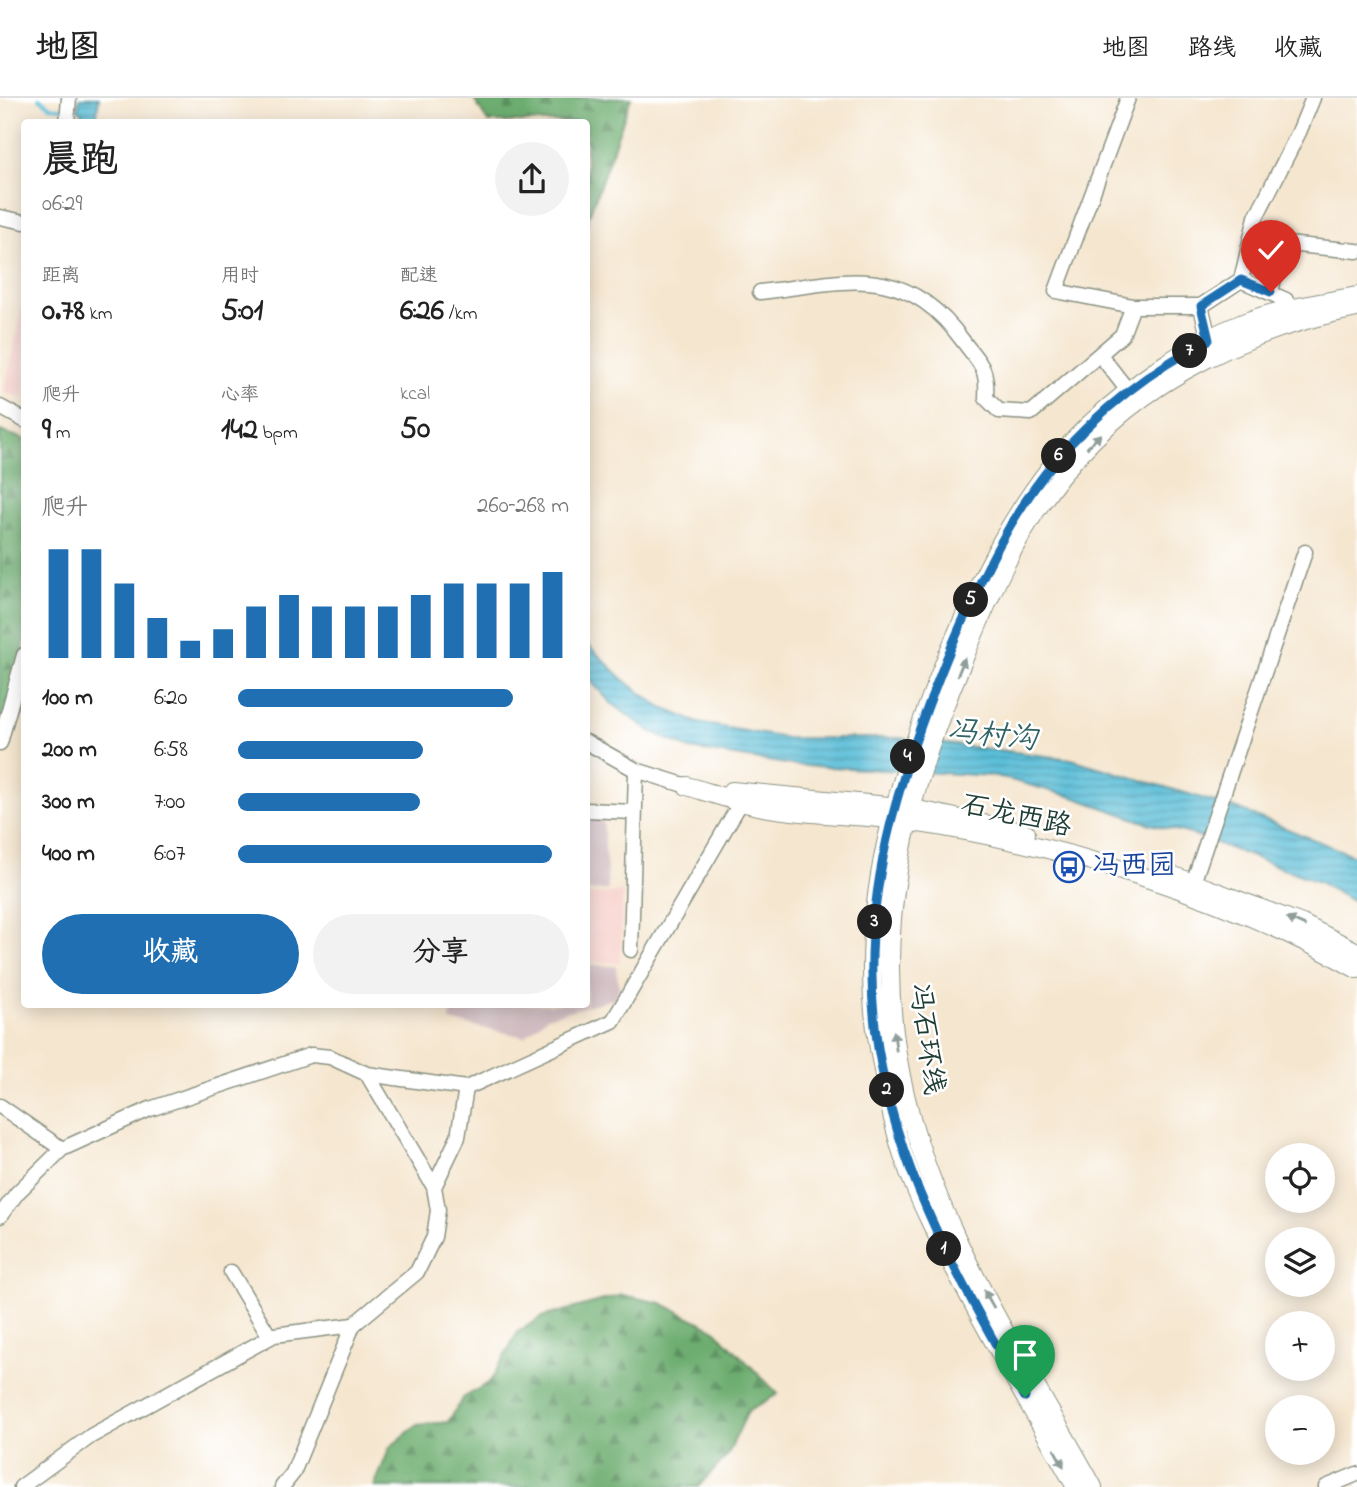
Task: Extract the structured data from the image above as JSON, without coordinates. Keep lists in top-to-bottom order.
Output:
{
  "streets": {
    "main road": ["石龙西路", "冯石环线"]
  },
  "crossings": [
    ["石龙西路", "冯石环线"]
  ],
  "water": ["冯村沟"],
  "places": {
    "bus stop": ["冯西园"]
  },
  "page": {
    "header": "地图",
    "nav": ["地图", "路线", "收藏"],
    "heading": ["晨跑", "06:29"],
    "stats": [
      ["距离", "0.78 km"],
      ["用时", "5:01"],
      ["配速", "6:26 /km"],
      ["爬升", "9 m"],
      ["心率", "142 bpm"],
      ["kcal", "50"]
    ],
    "pins": [
      "7",
      "6",
      "5",
      "4",
      "3",
      "2",
      "1"
    ],
    "chart": ["爬升", "260–268 m"],
    "list": [
      {
        "name": "100 m",
        "note": "6:20"
      },
      {
        "name": "200 m",
        "note": "6:58"
      },
      {
        "name": "300 m",
        "note": "7:00"
      },
      {
        "name": "400 m",
        "note": "6:07"
      }
    ],
    "buttons": ["收藏", "分享"],
    "map_buttons": ["+", "−"]
  }
}
